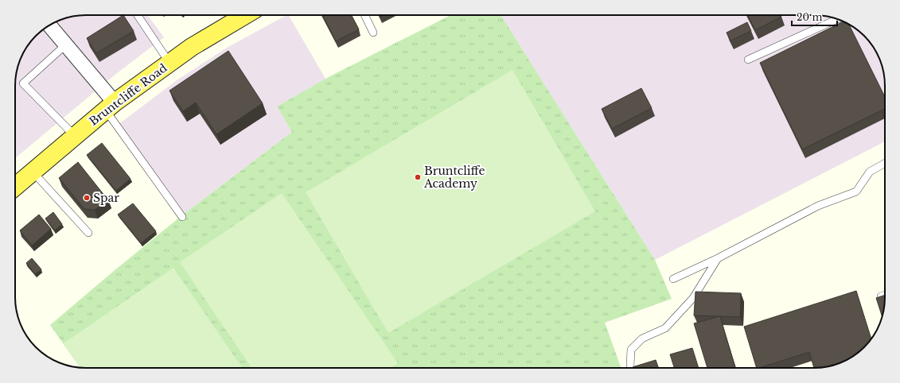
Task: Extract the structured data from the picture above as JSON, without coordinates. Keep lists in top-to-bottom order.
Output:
{
  "streets": {
    "main road": ["Bruntcliffe Road"]
  },
  "places": ["Bruntcliffe Academy", "Spar"],
  "scale_bar": "20 m"
}
